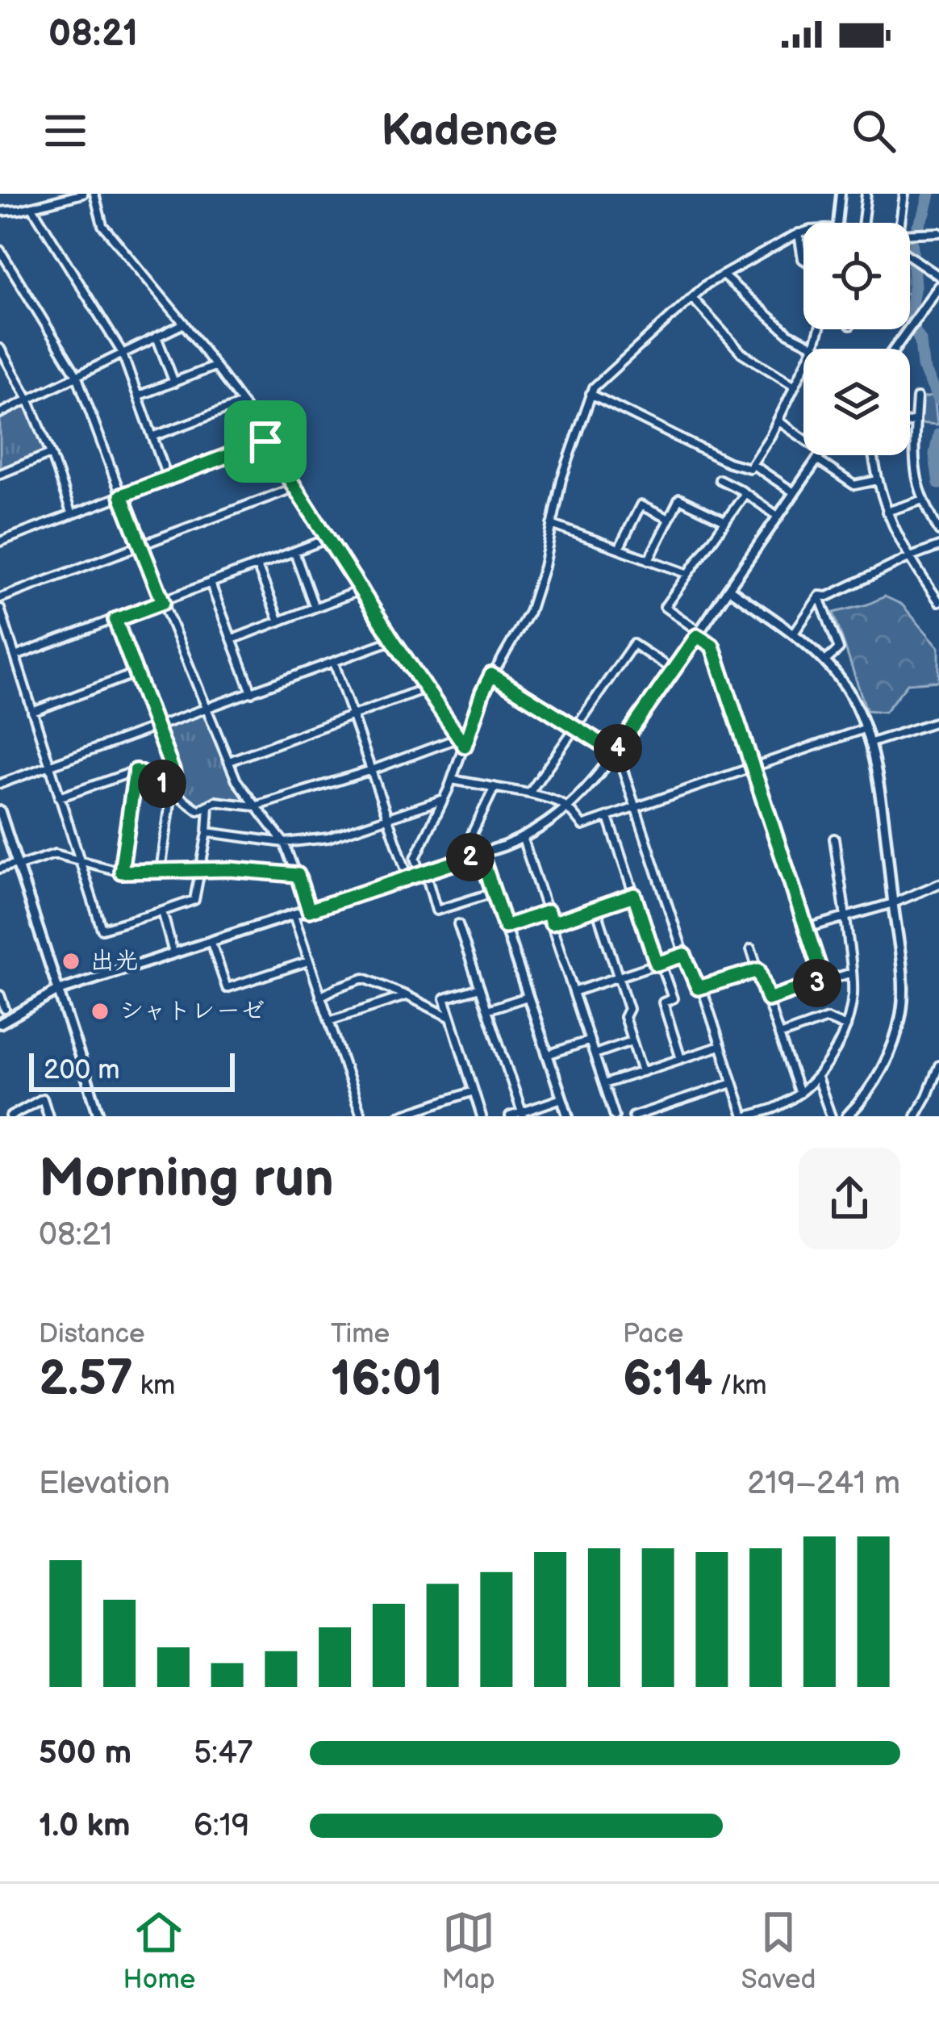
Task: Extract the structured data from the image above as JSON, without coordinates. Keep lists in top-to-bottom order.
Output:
{
  "places": ["出光", "シャトレーゼ"],
  "scale_bar": "200 m",
  "page": {
    "status": "08:21",
    "header": "Kadence",
    "pins": [
      "4",
      "1",
      "2",
      "3"
    ],
    "scale": "200 m",
    "heading": ["Morning run", "08:21"],
    "stats": [
      ["Distance", "2.57 km"],
      ["Time", "16:01"],
      ["Pace", "6:14 /km"]
    ],
    "chart": ["Elevation", "219–241 m"],
    "list": [
      {
        "name": "500 m",
        "note": "5:47"
      },
      {
        "name": "1.0 km",
        "note": "6:19"
      }
    ],
    "tabs": ["Home", "Map", "Saved"]
  }
}
